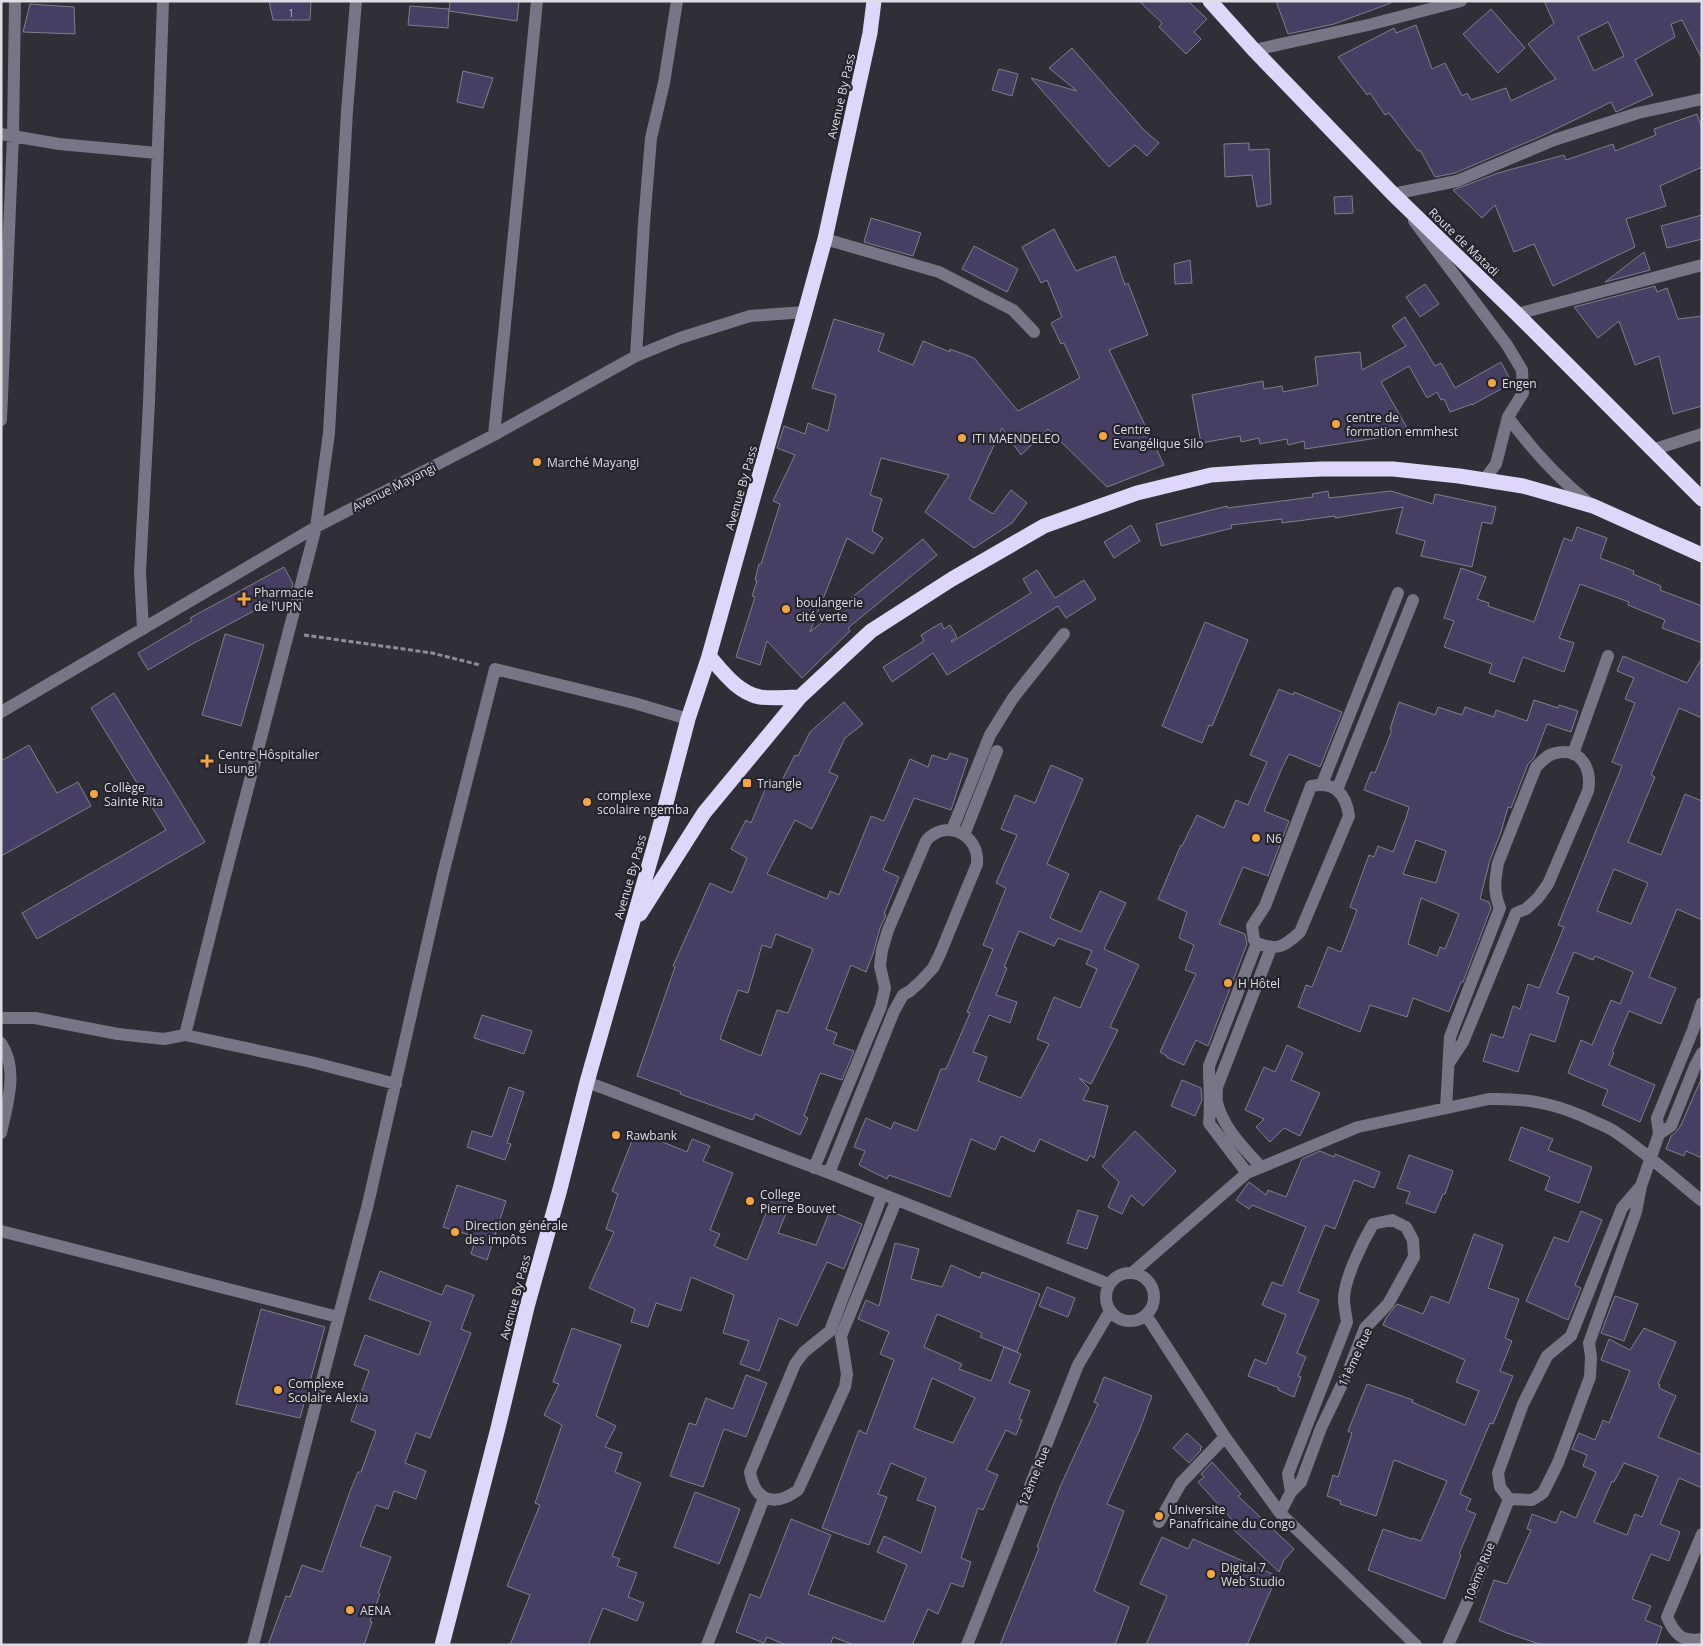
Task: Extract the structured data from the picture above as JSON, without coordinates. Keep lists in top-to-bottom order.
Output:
{
  "streets": {
    "highway": ["Avenue By Pass", "Route de Matadi"],
    "street": [
      "Avenue Mayangi",
      "11ème Rue",
      "12ème Rue",
      "10ème Rue"
    ]
  },
  "crossings": [
    ["Avenue By Pass", "Avenue Mayangi"]
  ],
  "places": {
    "other": [
      "Engen",
      "centre de formation emmhest",
      "Centre Evangélique Silo",
      "ITI MAENDELEO",
      "Marché Mayangi",
      "boulangerie cité verte",
      "Collège Sainte Rita",
      "complexe scolaire ngemba",
      "N6",
      "H Hôtel",
      "Rawbank",
      "College Pierre Bouvet",
      "Direction générale des impôts",
      "Complexe Scolaire Alexia",
      "Universite Panafricaine du Congo",
      "Digital 7 Web Studio",
      "AENA"
    ],
    "health": ["Pharmacie de l'UPN", "Centre Hôspitalier Lisungi"],
    "transit": ["Triangle"]
  },
  "house_numbers": ["1"]
}
